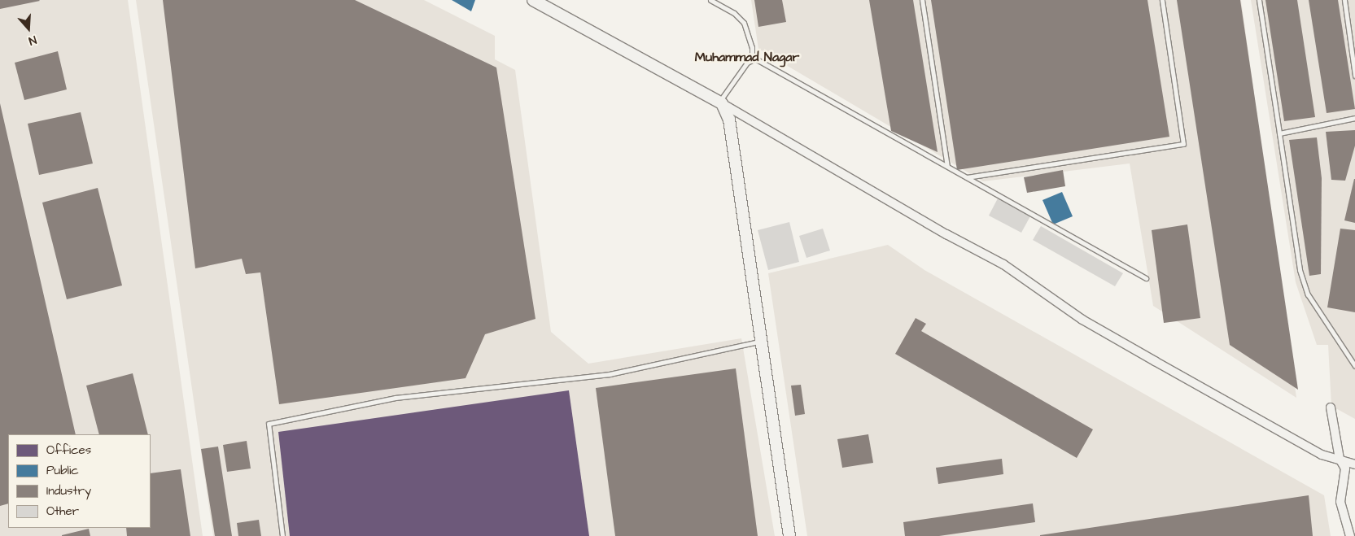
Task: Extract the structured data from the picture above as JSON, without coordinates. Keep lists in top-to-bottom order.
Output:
{
  "districts": ["Muhammad Nagar"],
  "legend": [
    "Offices",
    "Public",
    "Industry",
    "Other"
  ],
  "north": "bottom"
}
